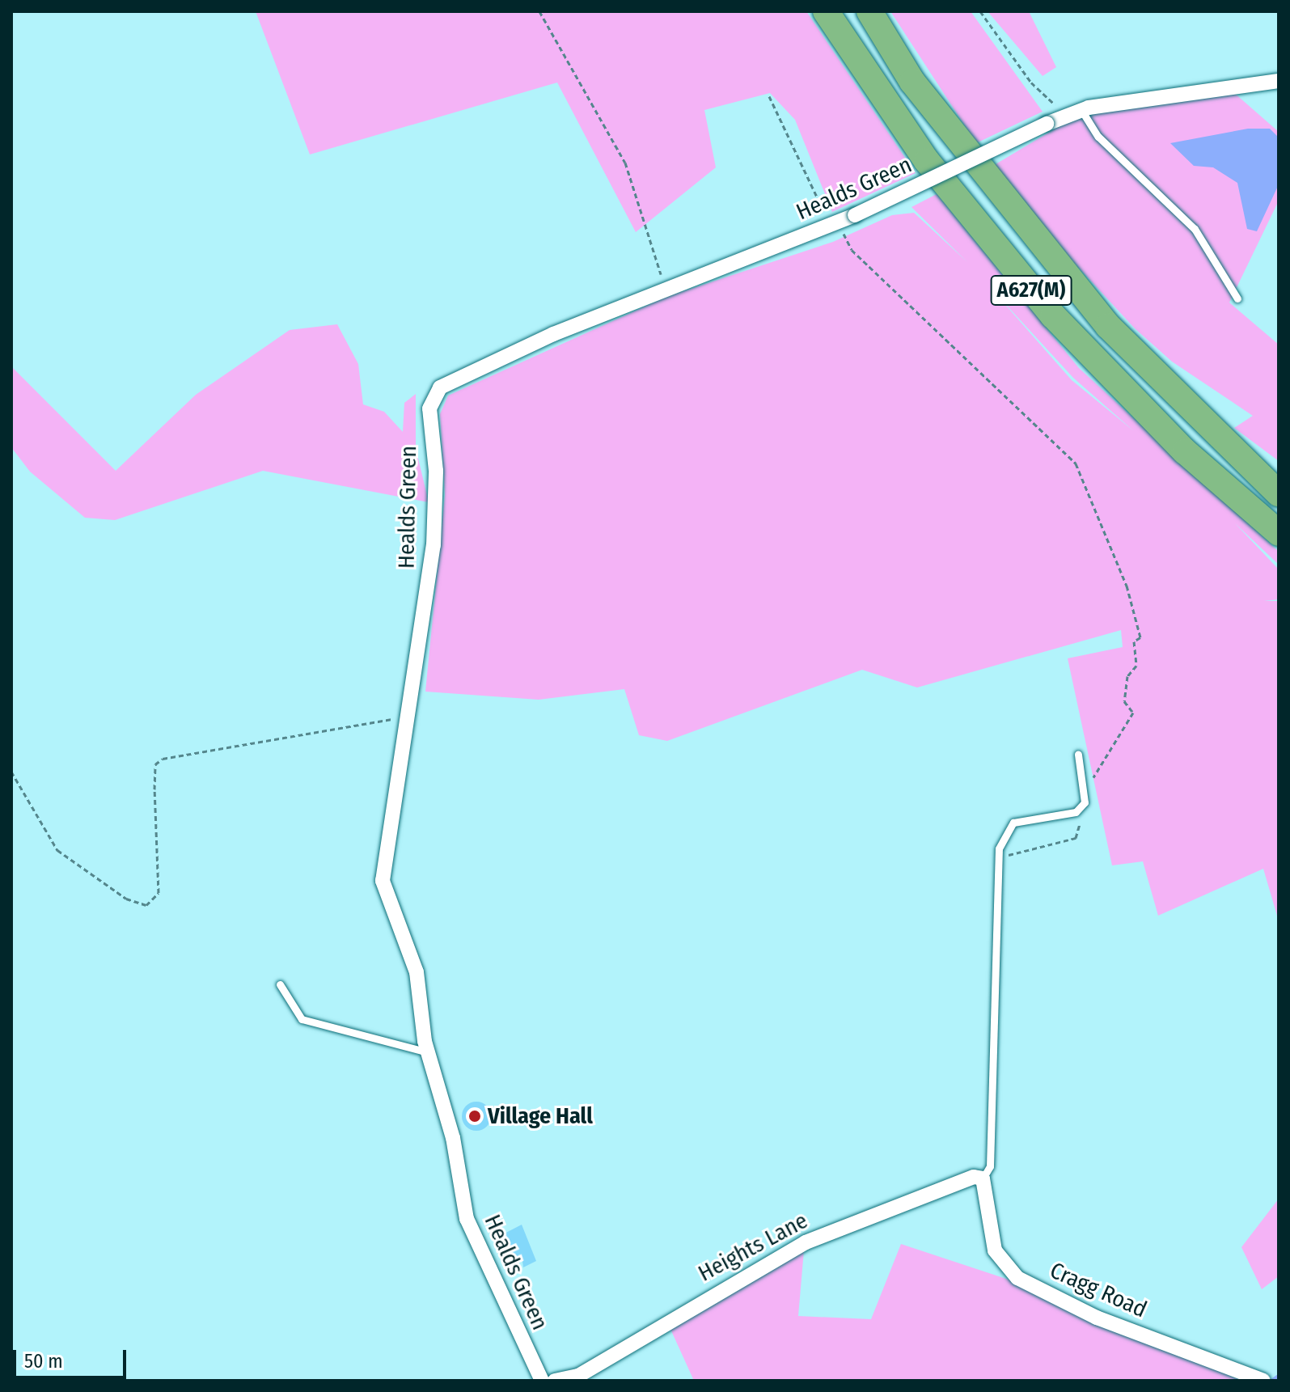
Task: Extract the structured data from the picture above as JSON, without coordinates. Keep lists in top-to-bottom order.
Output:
{
  "streets": {
    "highway": ["A627(M)"],
    "street": ["Healds Green", "Heights Lane", "Cragg Road"]
  },
  "crossings": [
    ["Heights Lane", "Cragg Road"]
  ],
  "places": ["Village Hall"],
  "scale_bar": "50 m"
}
